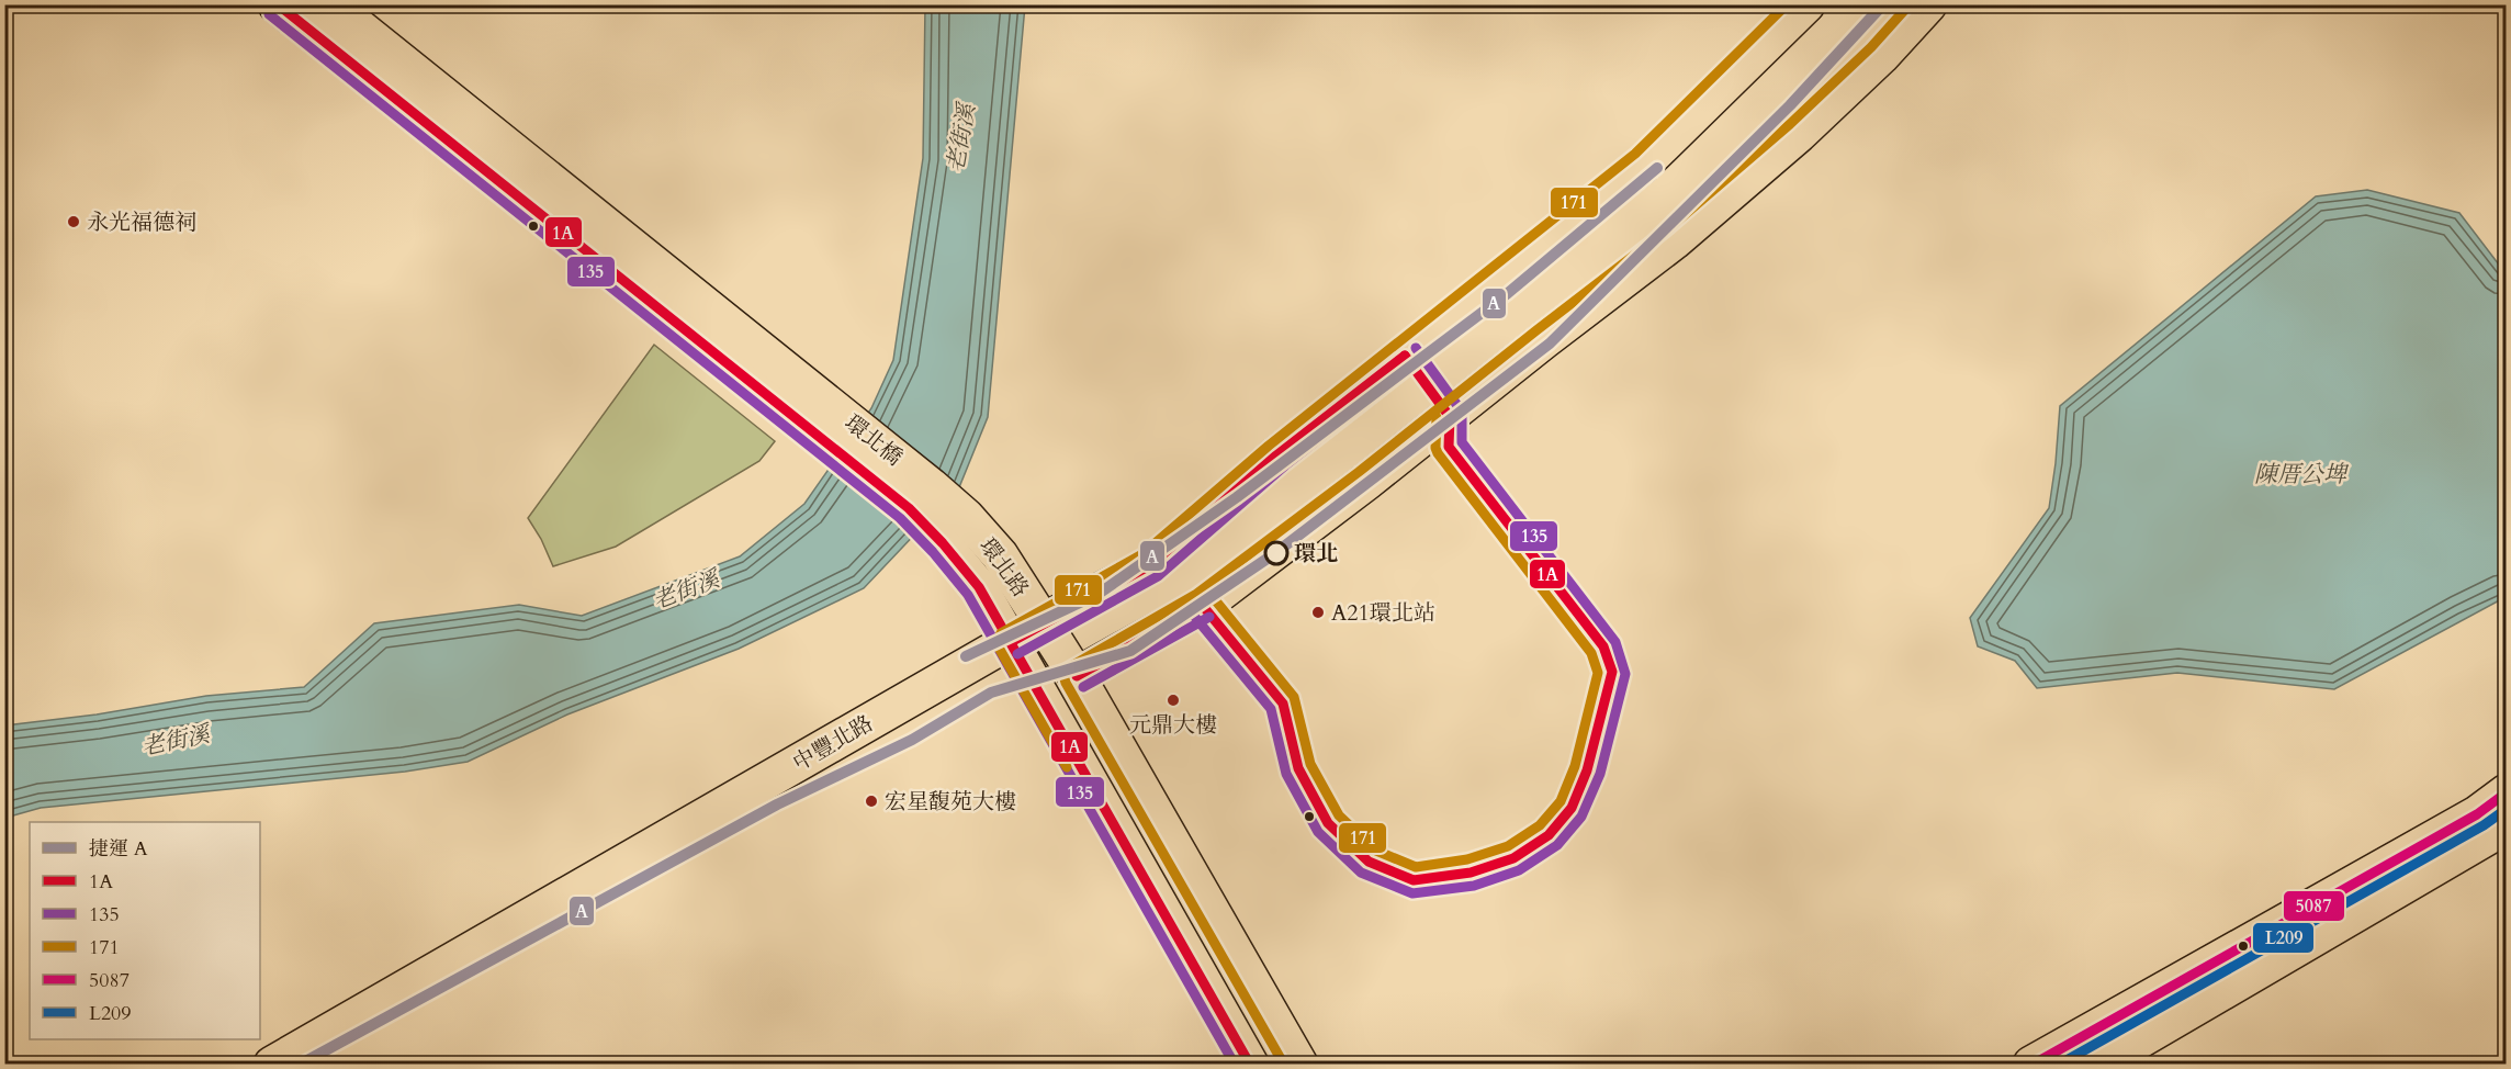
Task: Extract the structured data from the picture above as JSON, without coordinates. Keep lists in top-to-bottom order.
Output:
{
  "streets": {
    "main road": ["環北橋", "環北路", "中豐北路"]
  },
  "crossings": [
    ["環北橋", "環北路"],
    ["環北路", "中豐北路"]
  ],
  "water": ["老街溪", "陳厝公埤"],
  "places": [
    "永光福德祠",
    "環北",
    "A21環北站",
    "元鼎大樓",
    "宏星馥苑大樓"
  ],
  "lines": [
    "metro line A",
    "transit line 1A",
    "transit line 171",
    "transit line 135",
    "transit line 5087",
    "transit line L209"
  ],
  "legend": [
    "捷運 A",
    "1A",
    "135",
    "171",
    "5087",
    "L209"
  ]
}
